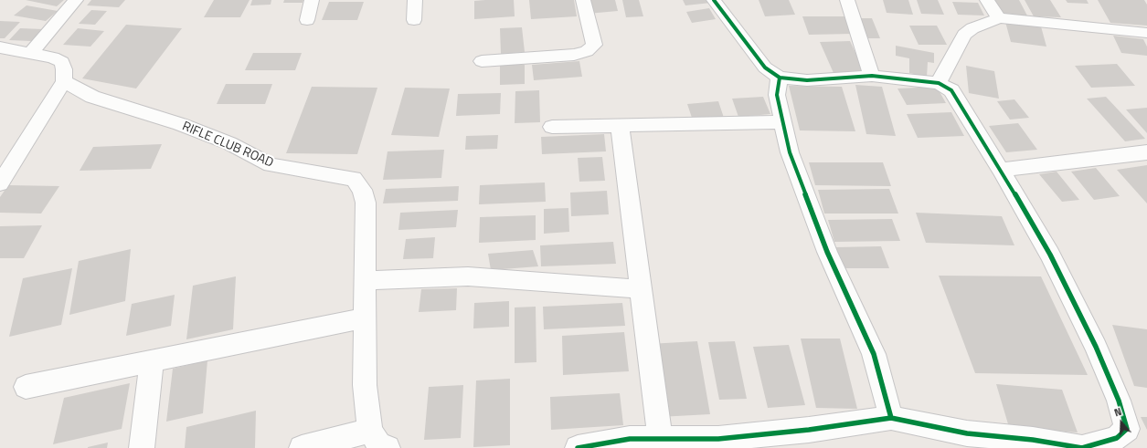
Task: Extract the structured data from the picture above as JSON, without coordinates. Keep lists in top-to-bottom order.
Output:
{
  "streets": {
    "street": ["RIFLE CLUB ROAD"]
  },
  "north": "top"
}
